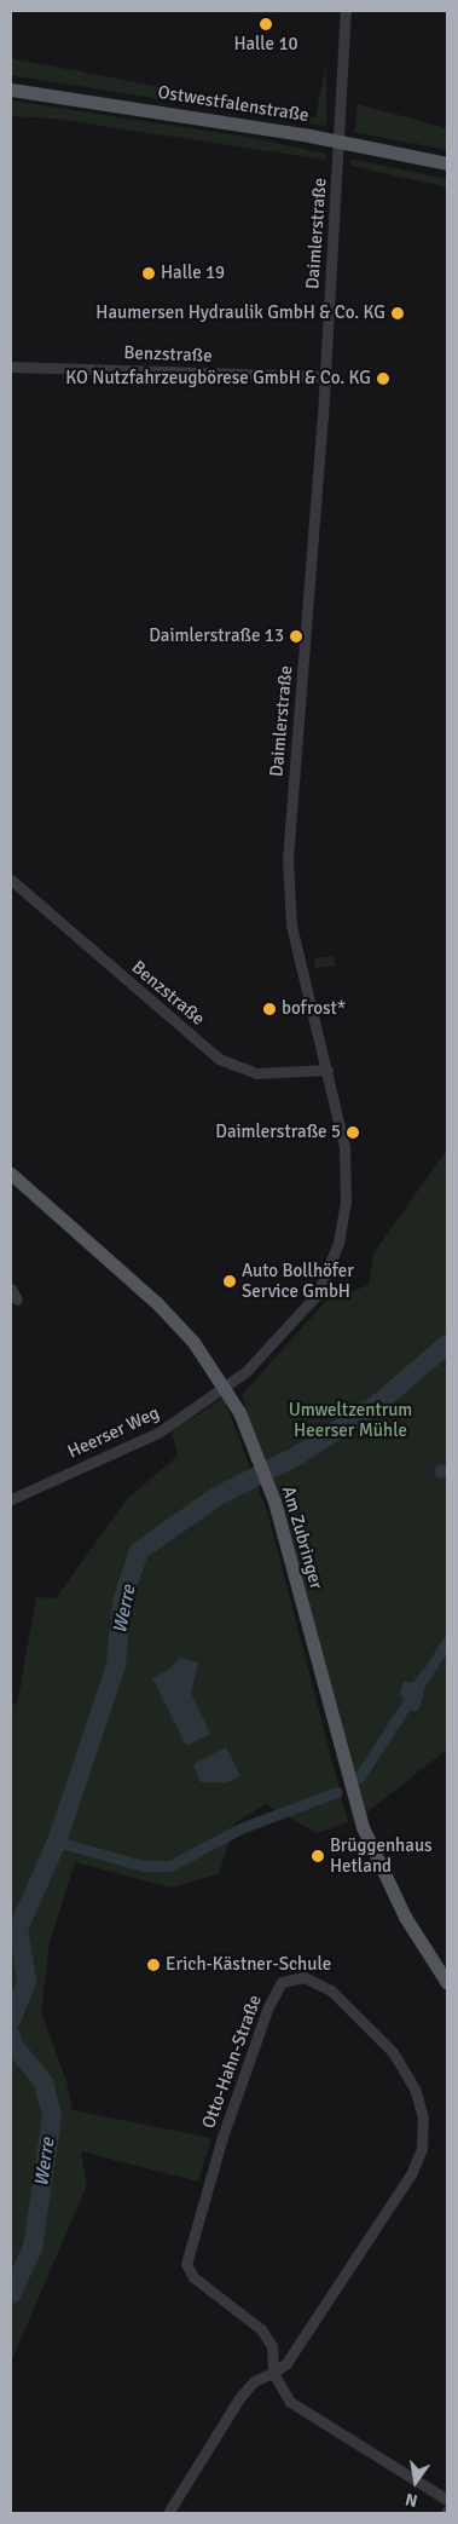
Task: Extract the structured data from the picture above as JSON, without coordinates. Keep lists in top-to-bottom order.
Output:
{
  "streets": {
    "main road": ["Ostwestfalenstraße", "Am Zubringer"],
    "street": [
      "Daimlerstraße",
      "Benzstraße",
      "Heerser Weg",
      "Otto-Hahn-Straße"
    ]
  },
  "crossings": [
    ["Daimlerstraße", "Benzstraße"],
    ["Daimlerstraße", "Heerser Weg"],
    ["Daimlerstraße", "Am Zubringer"],
    ["Heerser Weg", "Am Zubringer"]
  ],
  "water": ["Werre"],
  "parks": ["Umweltzentrum Heerser Mühle"],
  "places": [
    "Halle 10",
    "Halle 19",
    "Haumersen Hydraulik GmbH & Co. KG",
    "KO Nutzfahrzeugbörese GmbH & Co. KG",
    "Daimlerstraße 13",
    "bofrost*",
    "Daimlerstraße 5",
    "Auto Bollhöfer Service GmbH",
    "Brüggenhaus Hetland",
    "Erich-Kästner-Schule"
  ],
  "north": "bottom"
}
